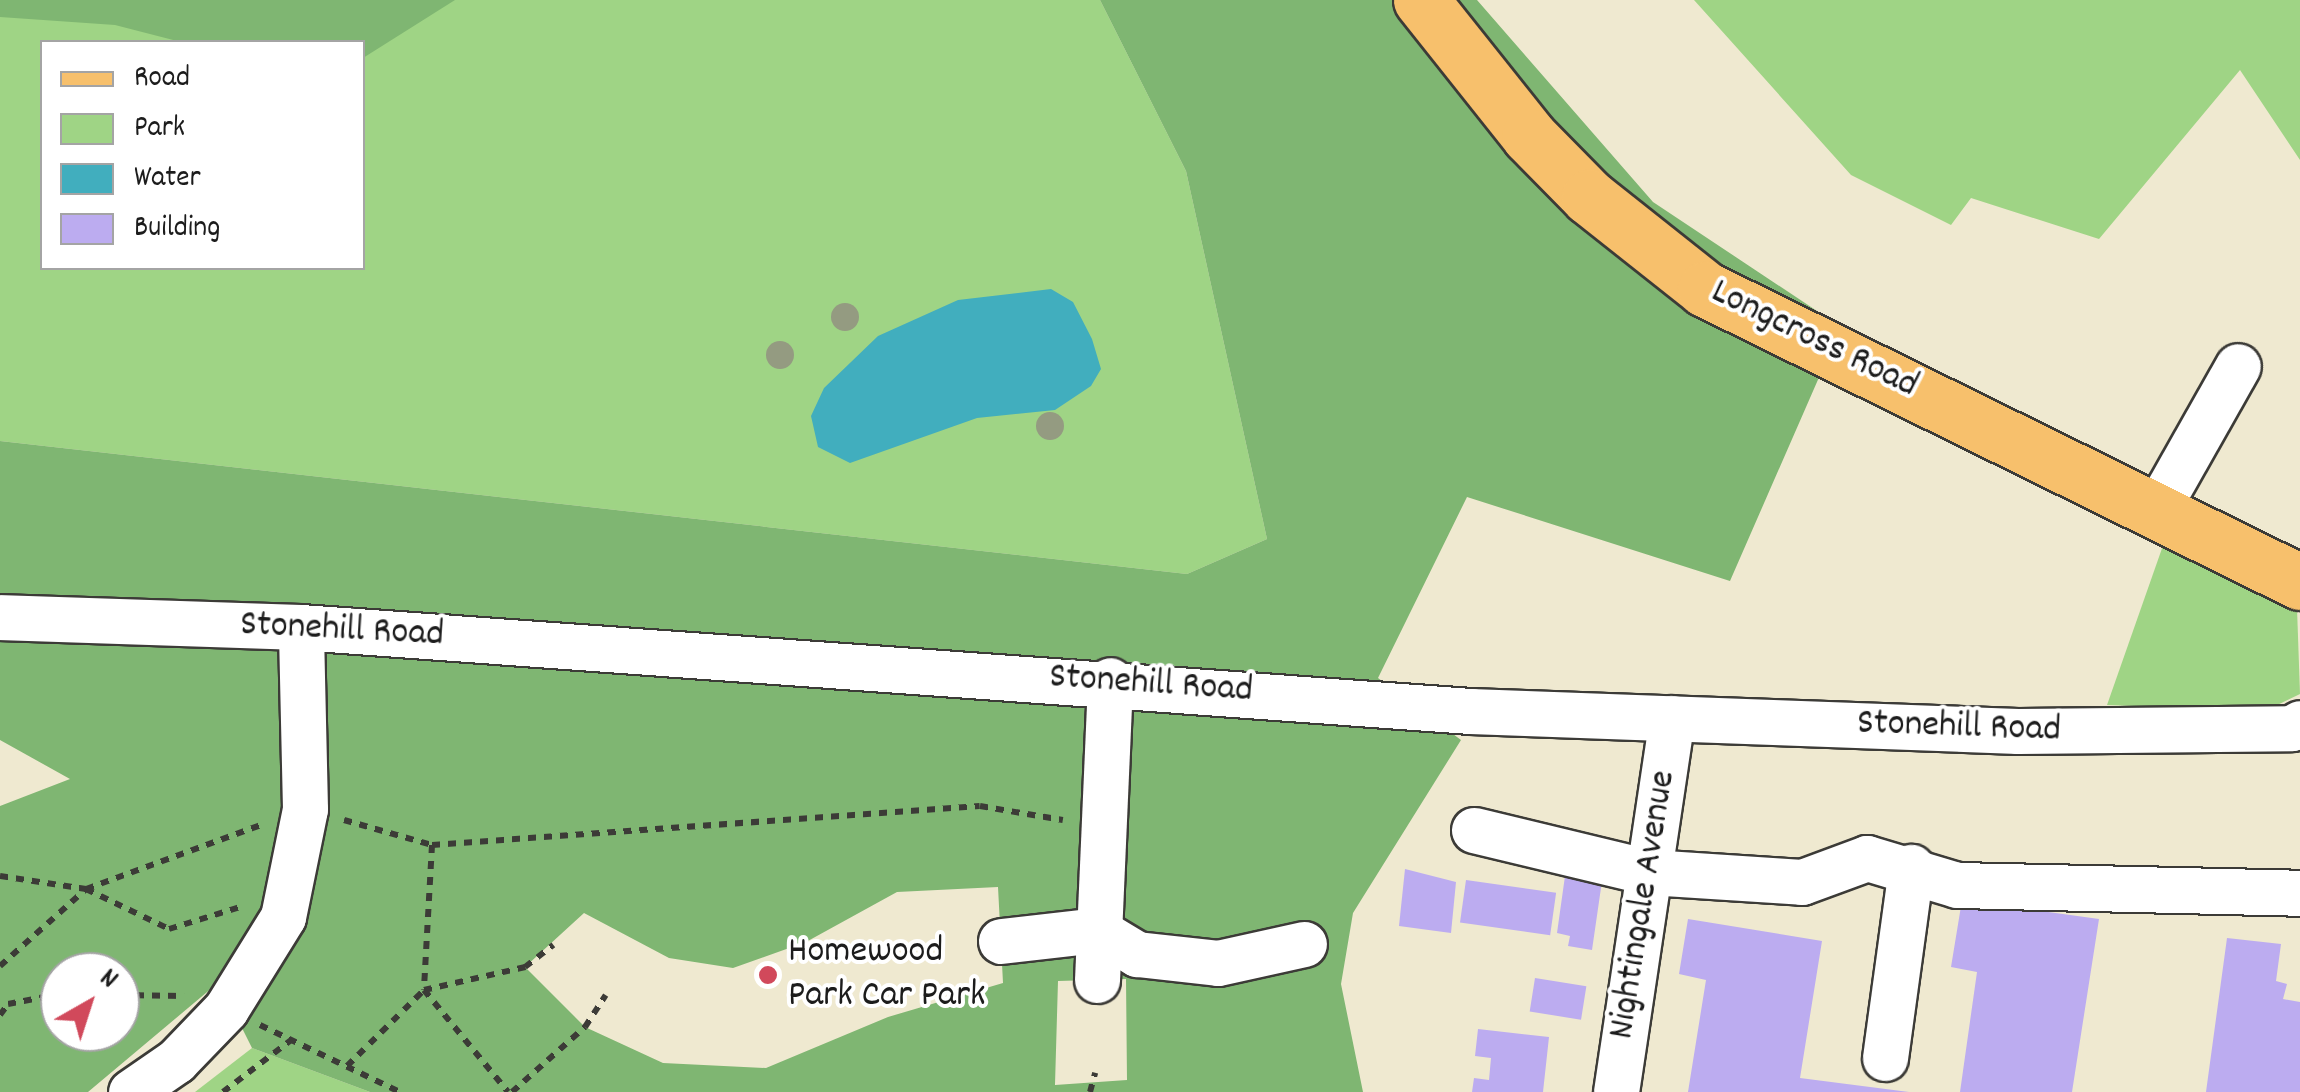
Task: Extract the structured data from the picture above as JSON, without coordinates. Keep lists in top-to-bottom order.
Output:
{
  "streets": {
    "main road": ["Longcross Road"],
    "street": ["Stonehill Road", "Nightingale Avenue"]
  },
  "crossings": [
    ["Stonehill Road", "Nightingale Avenue"]
  ],
  "places": ["Homewood Park Car Park"],
  "legend": [
    "Road",
    "Park",
    "Water",
    "Building"
  ],
  "north": "top right"
}
